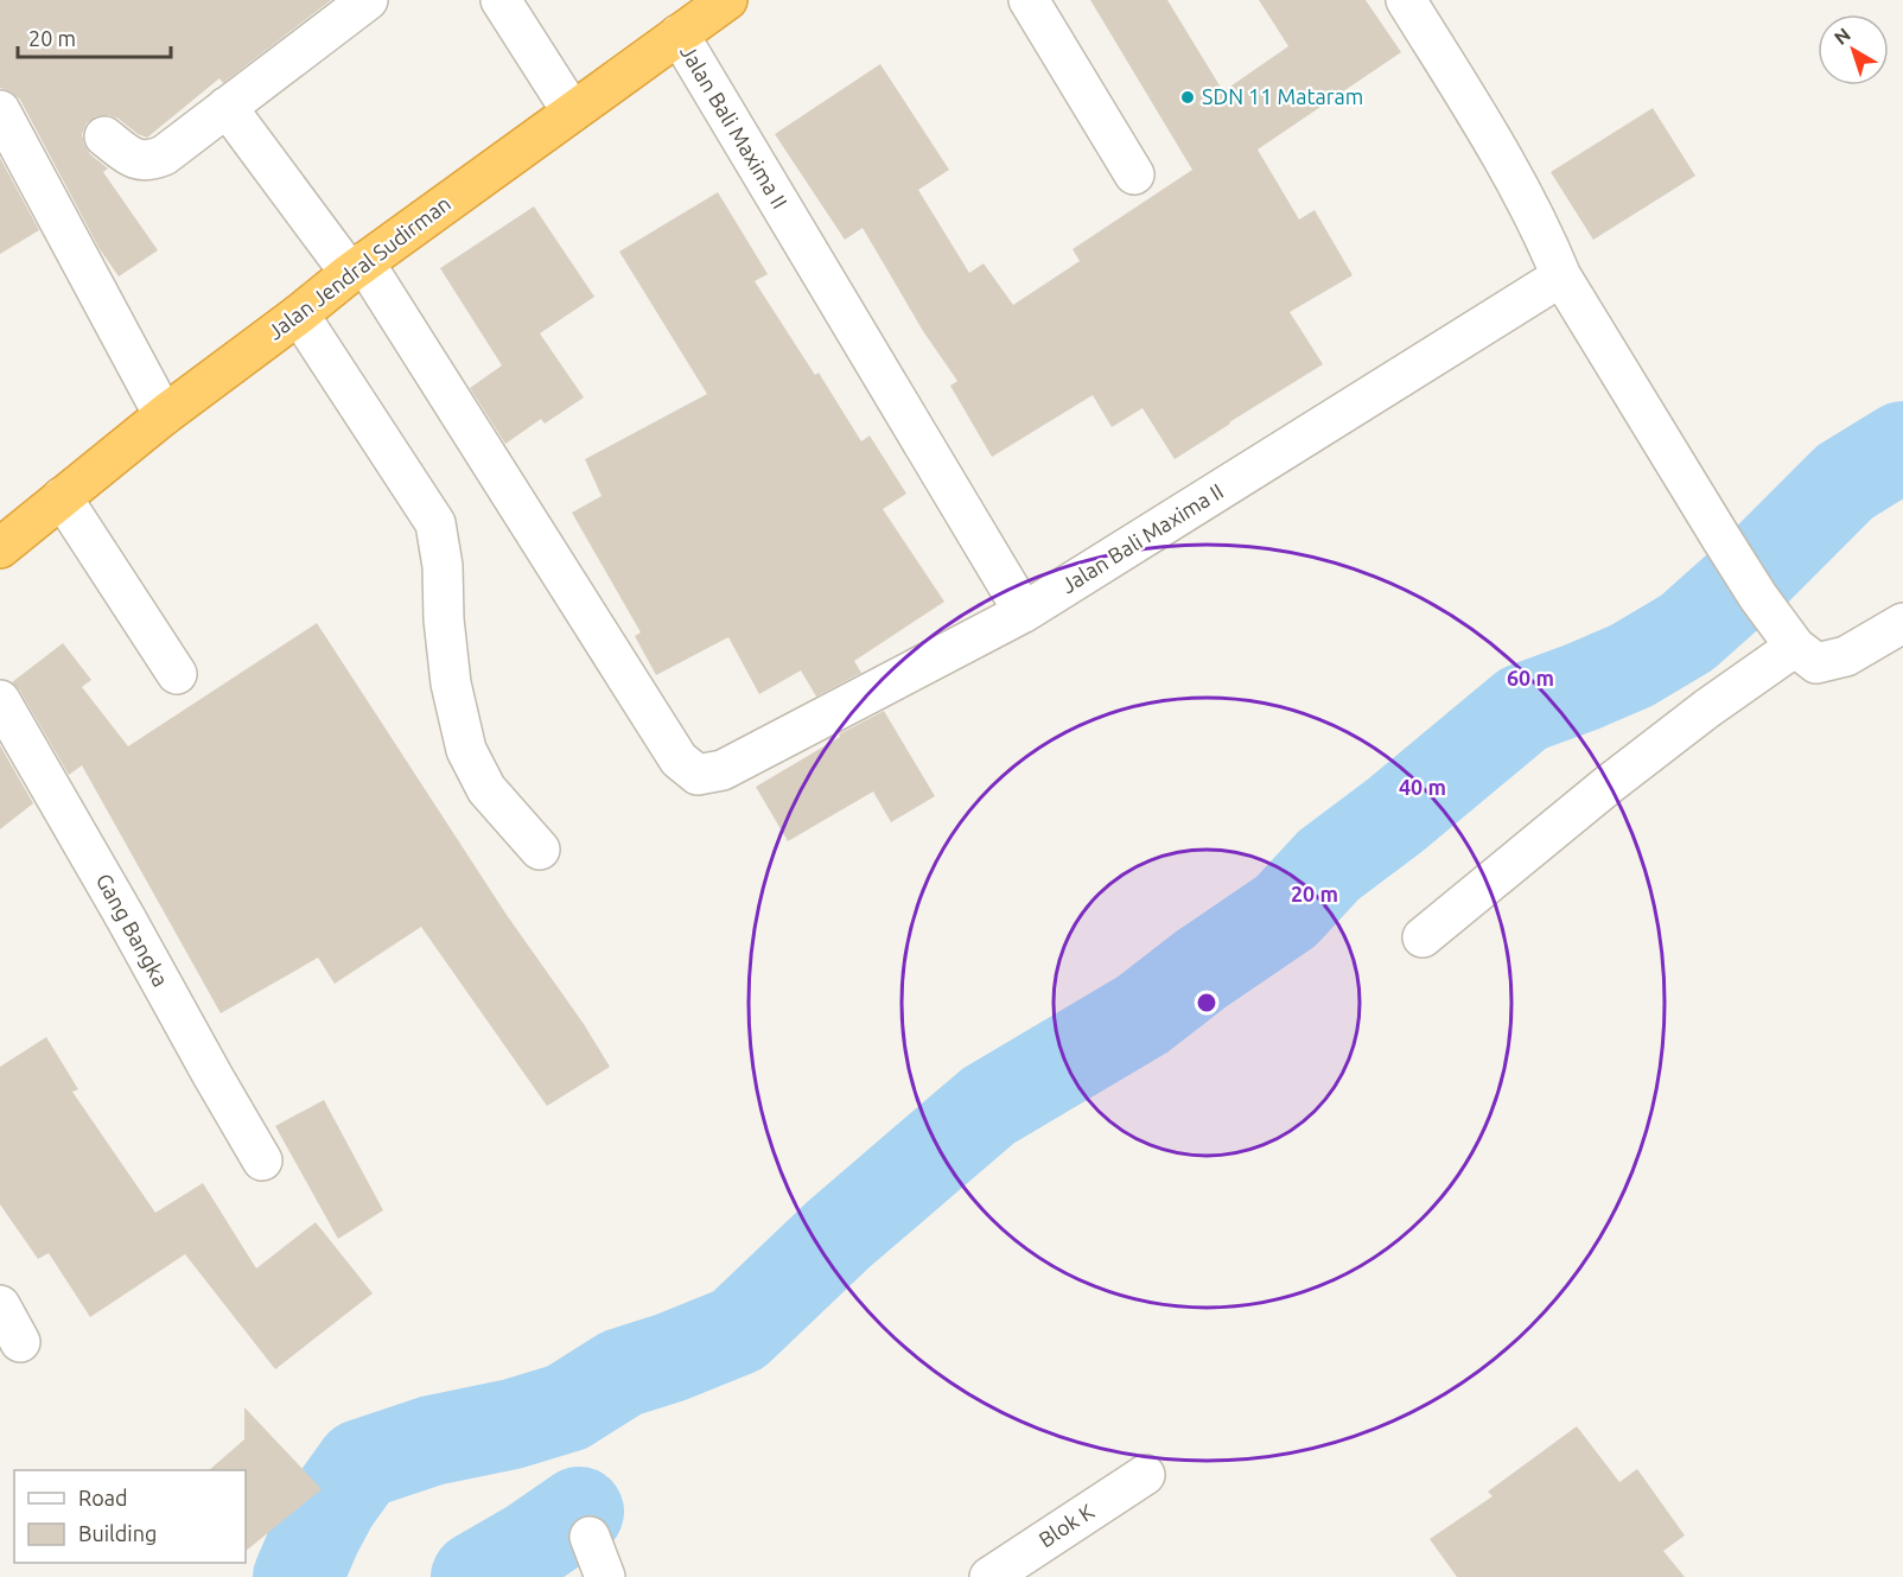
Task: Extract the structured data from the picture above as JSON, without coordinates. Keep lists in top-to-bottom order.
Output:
{
  "streets": {
    "highway": ["Jalan Jendral Sudirman"],
    "street": ["Jalan Bali Maxima II", "Gang Bangka", "Blok K"]
  },
  "crossings": [
    ["Jalan Bali Maxima II", "Jalan Jendral Sudirman"]
  ],
  "places": ["SDN 11 Mataram"],
  "legend": ["Road", "Building"],
  "scale_bar": "20 m",
  "north": "top left",
  "rings": ["60 m", "40 m", "20 m"]
}
